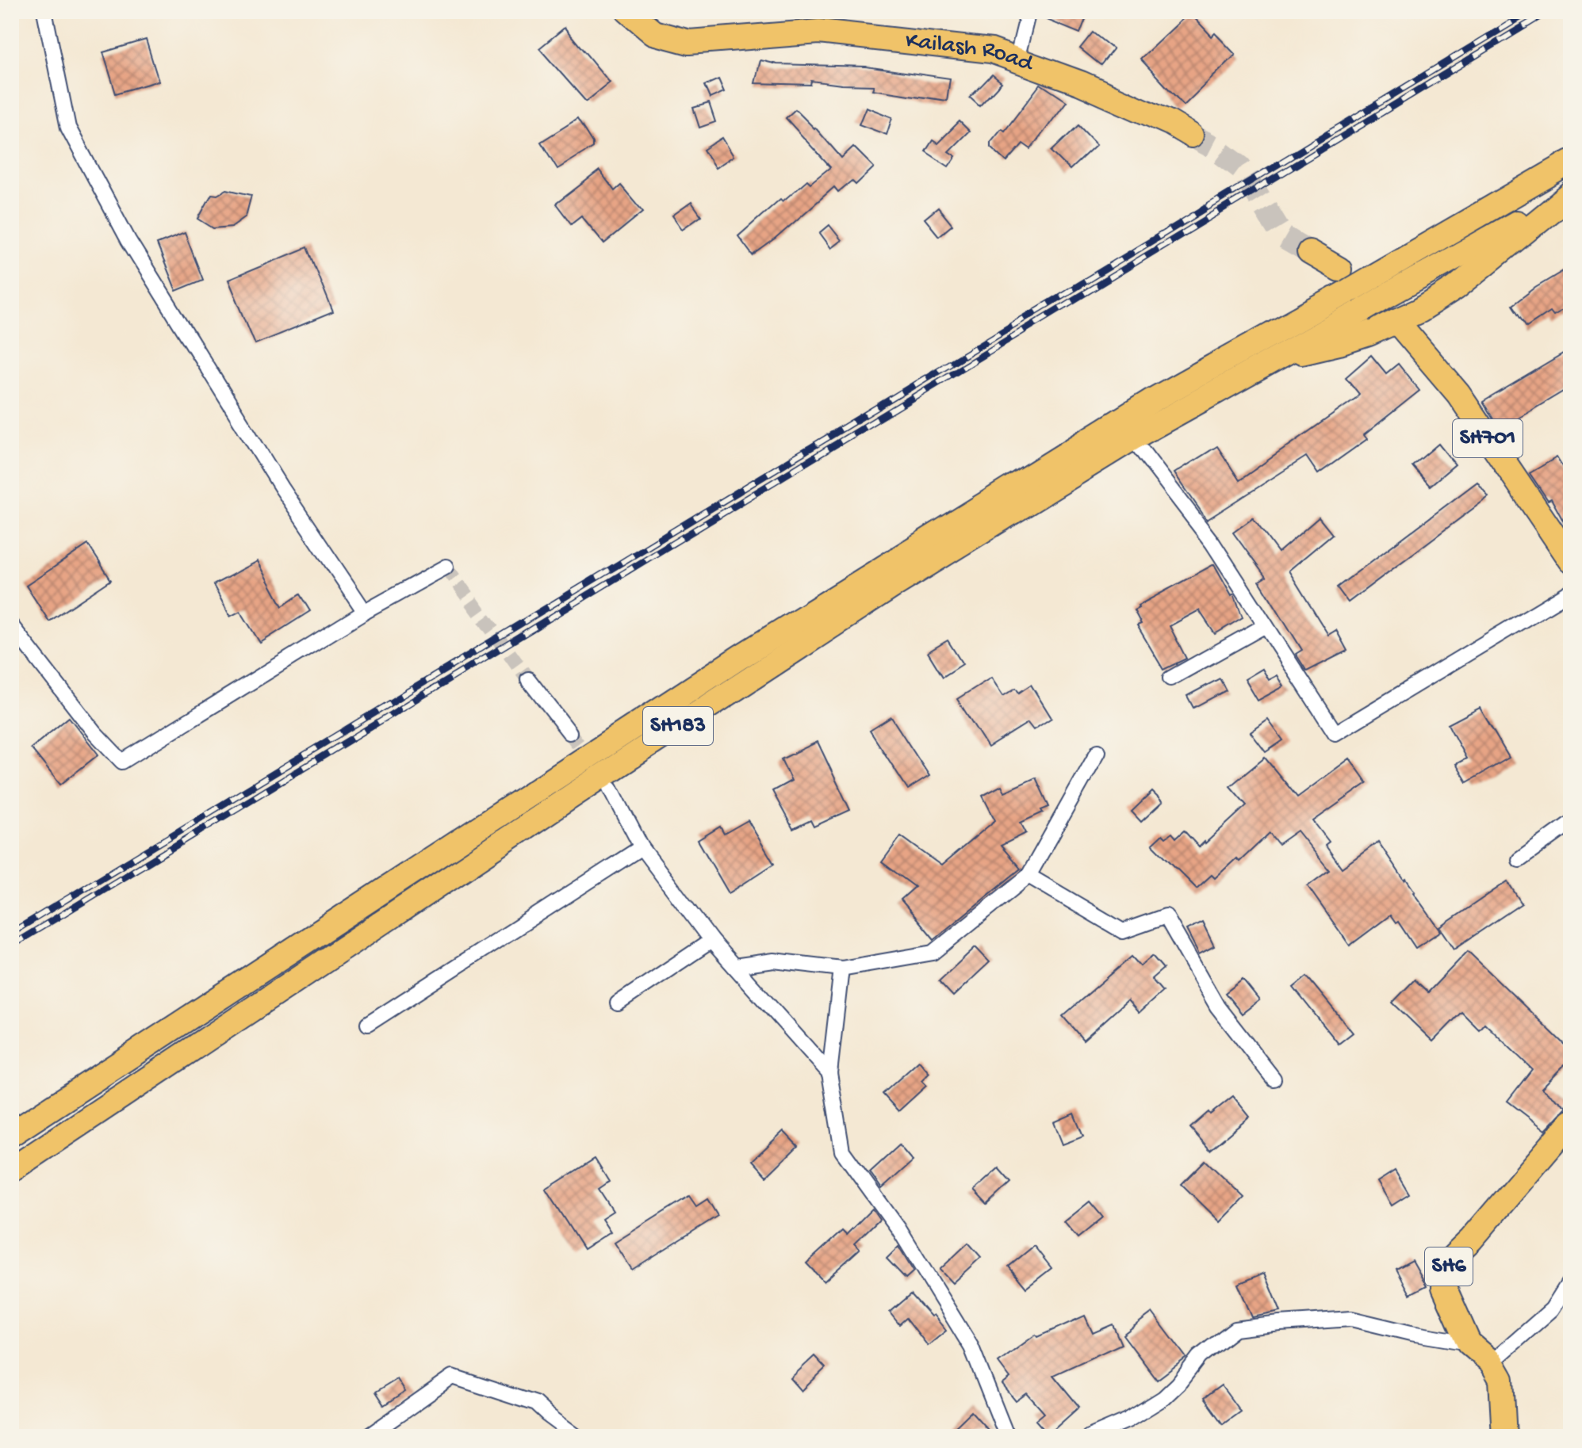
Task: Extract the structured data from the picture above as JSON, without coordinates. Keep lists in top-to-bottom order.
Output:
{
  "streets": {
    "main road": [
      "Kailash Road",
      "SH701",
      "SH183",
      "SH6"
    ]
  }
}
